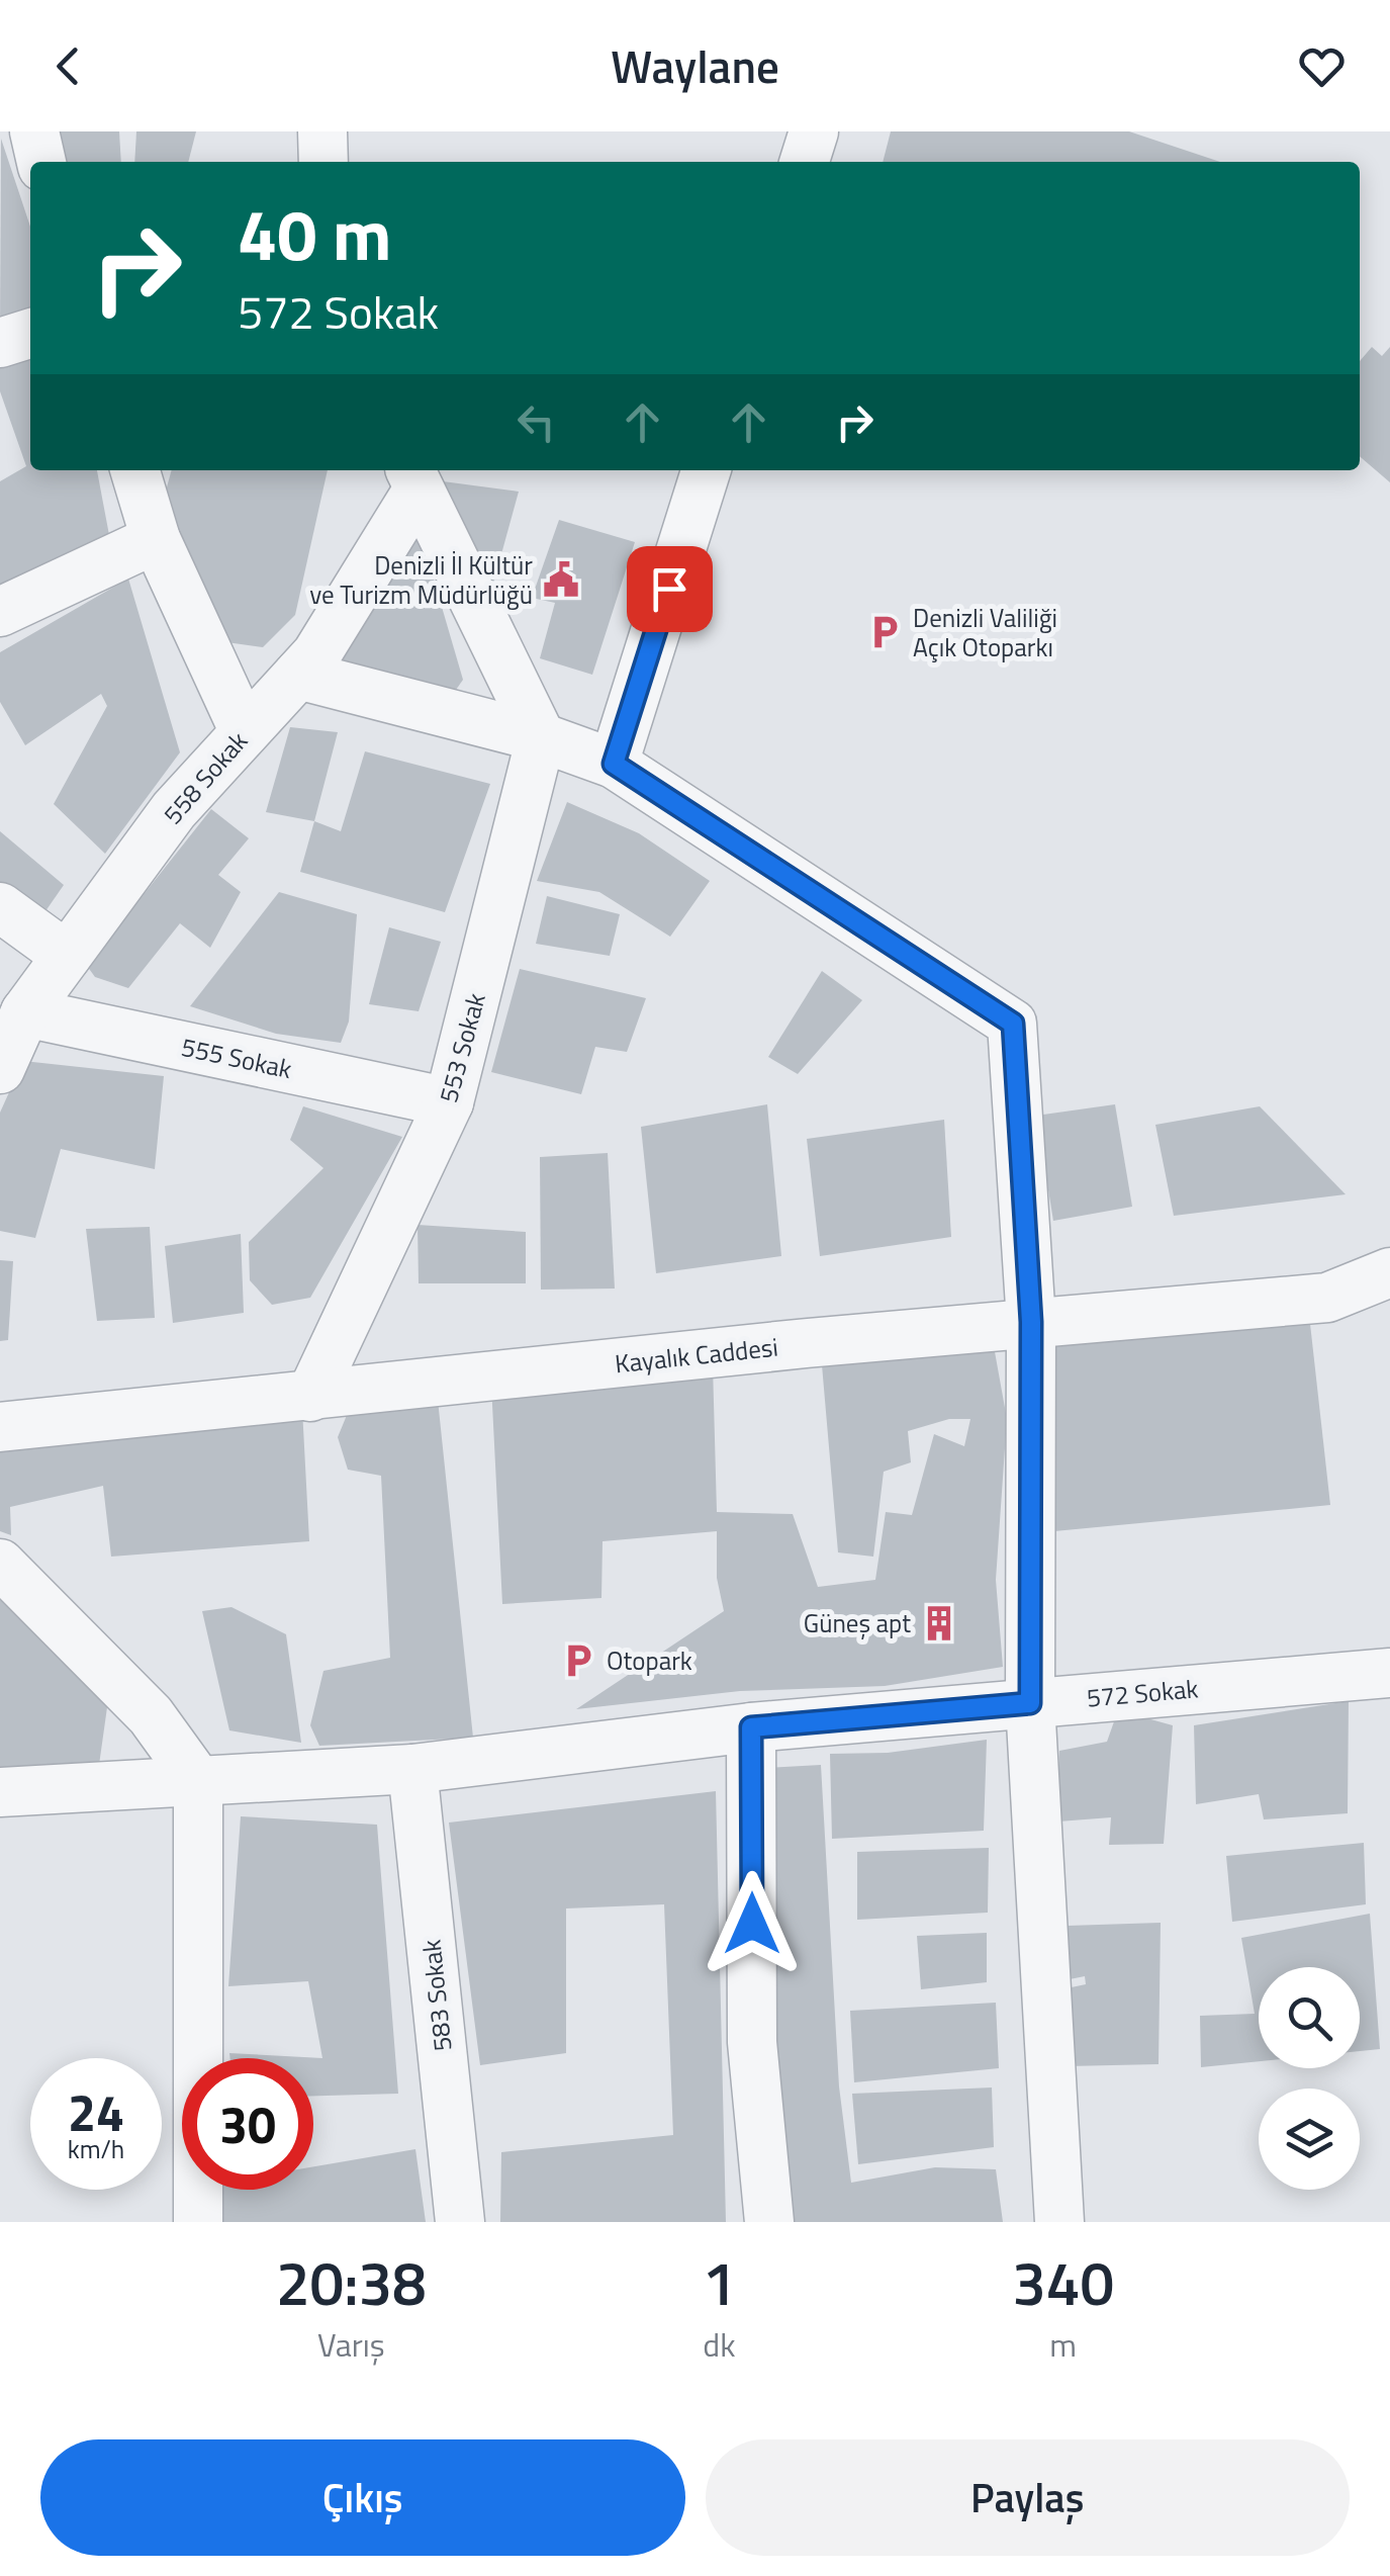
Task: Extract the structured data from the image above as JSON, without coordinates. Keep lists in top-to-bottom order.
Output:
{
  "streets": {
    "street": [
      "558 Sokak",
      "553 Sokak",
      "555 Sokak",
      "Kayalık Caddesi",
      "572 Sokak",
      "583 Sokak"
    ]
  },
  "crossings": [
    ["558 Sokak", "555 Sokak"],
    ["553 Sokak", "555 Sokak"],
    ["553 Sokak", "Kayalık Caddesi"],
    ["572 Sokak", "583 Sokak"]
  ],
  "places": {
    "public building": ["Denizli İl Kültür ve Turizm Müdürlüğü"],
    "parking": ["Denizli Valiliği Açık Otoparkı", "Otopark"],
    "building": ["Güneş apt"]
  },
  "page": {
    "header": "Waylane",
    "turn": ["40 m", "572 Sokak"],
    "speed": "24 km/h",
    "limit": "30",
    "eta": [
      "20:38",
      "Varış",
      "1",
      "dk",
      "340",
      "m"
    ],
    "buttons": ["Çıkış", "Paylaş"]
  }
}
